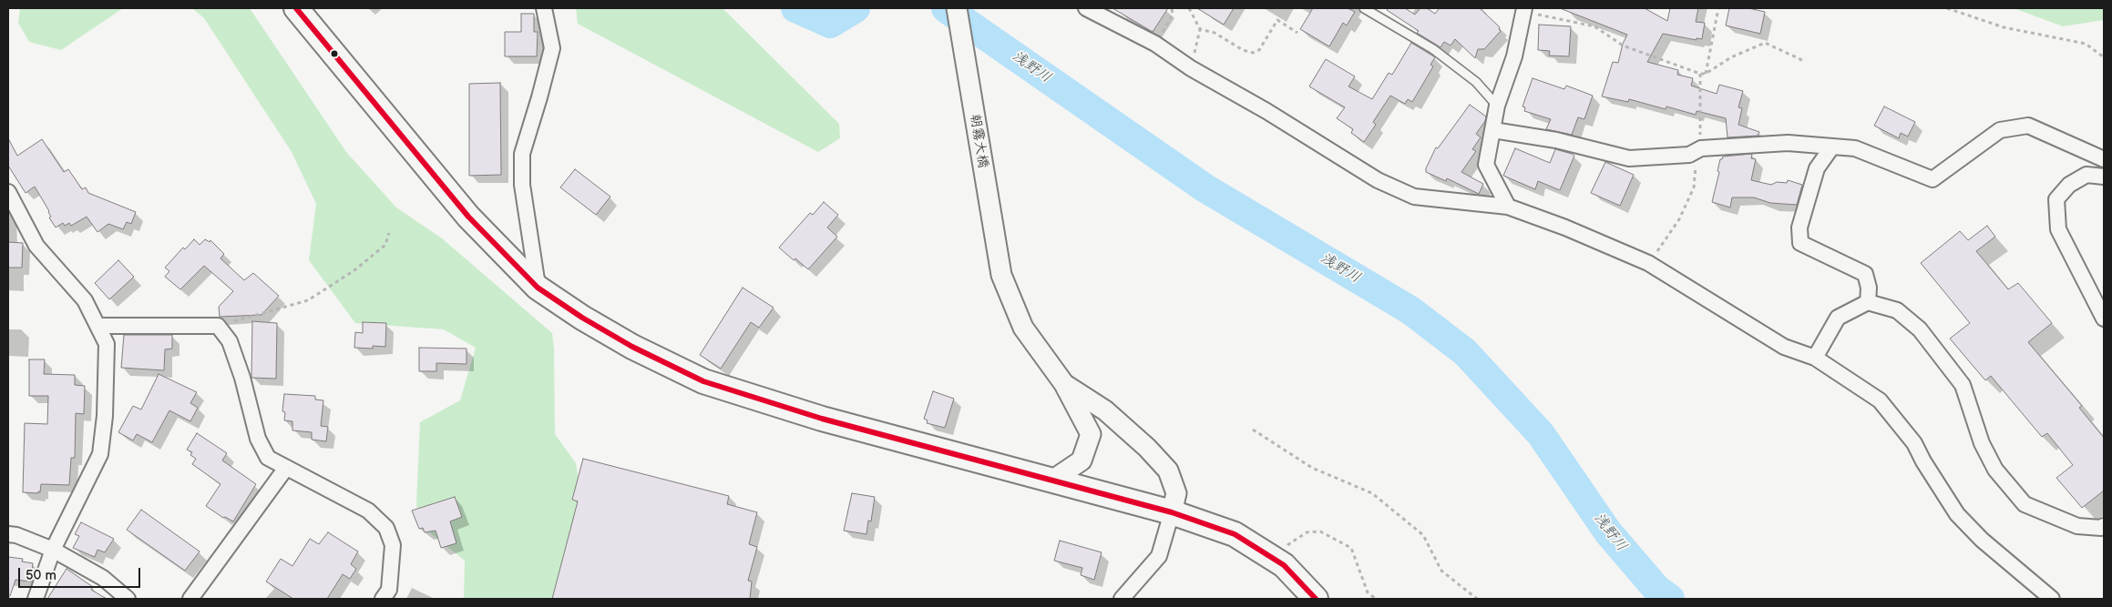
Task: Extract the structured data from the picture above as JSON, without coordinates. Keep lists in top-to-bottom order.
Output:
{
  "streets": {
    "street": ["朝霧大橋"]
  },
  "water": ["浅野川"],
  "scale_bar": "50 m"
}
